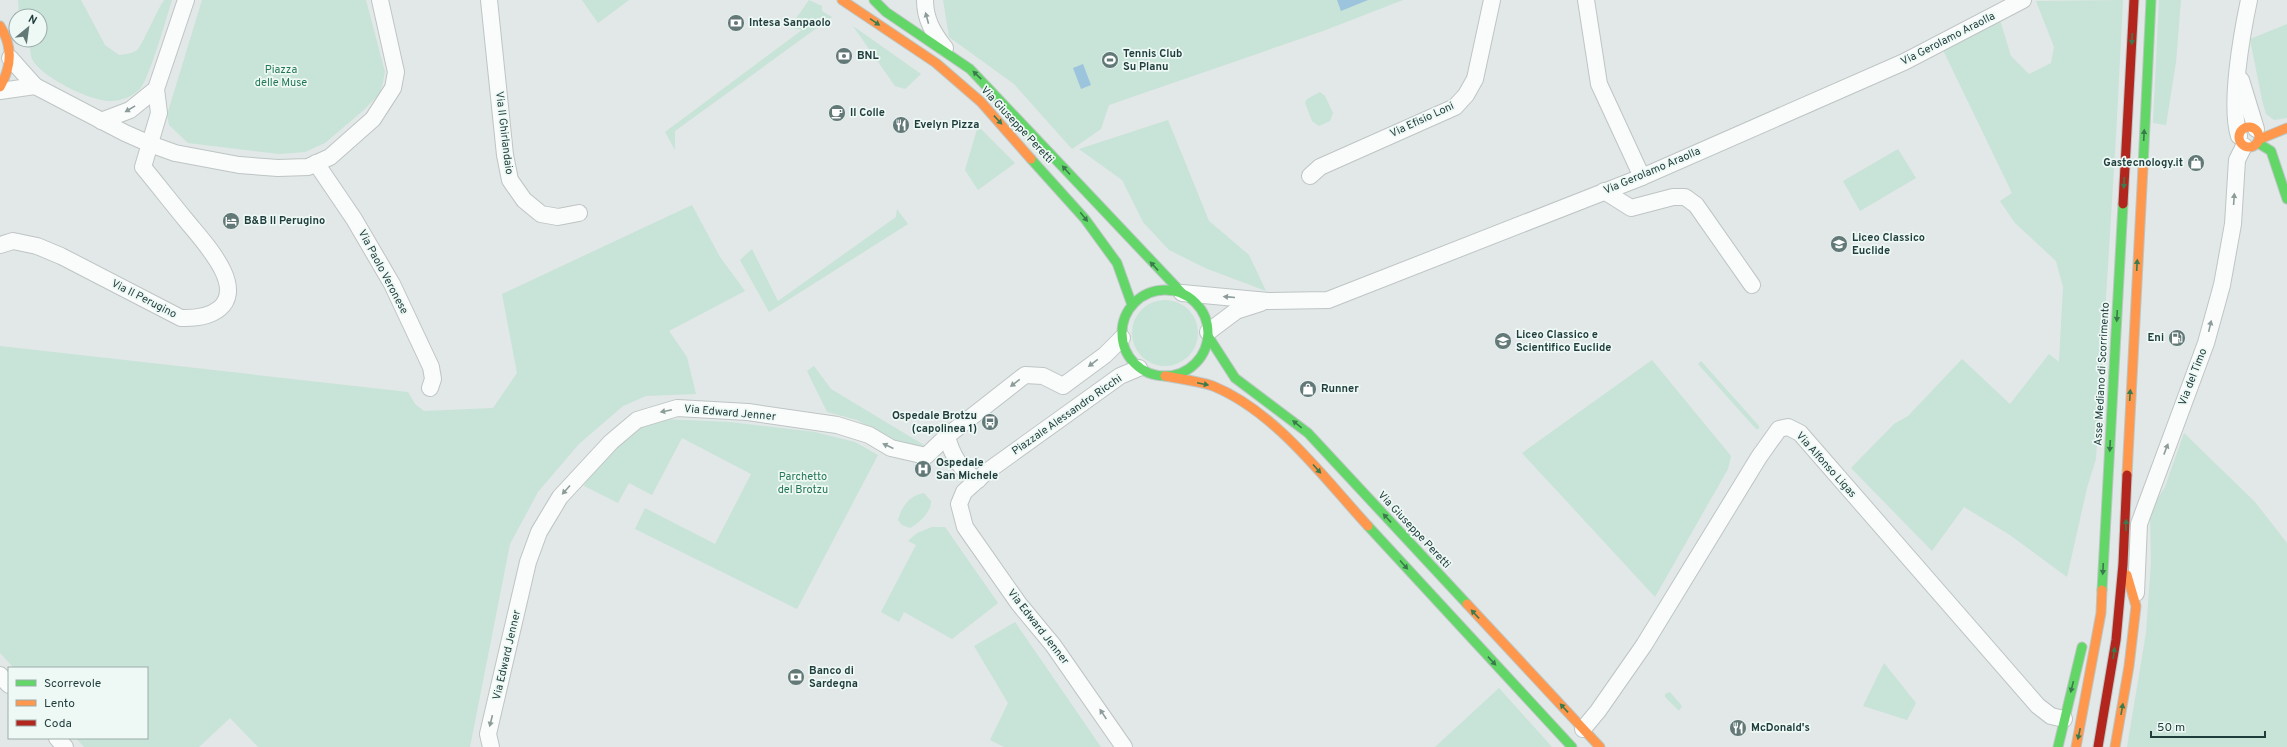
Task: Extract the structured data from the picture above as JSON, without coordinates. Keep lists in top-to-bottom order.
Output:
{
  "streets": {
    "main road": ["Via Giuseppe Peretti", "Asse Mediano di Scorrimento"],
    "street": [
      "Via Gerolamo Araolla",
      "Via Efisio Loni",
      "Via Il Ghirlandaio",
      "Via Paolo Veronese",
      "Via Il Perugino",
      "Via del Timo",
      "Via Edward Jenner",
      "Piazzale Alessandro Ricchi",
      "Via Alfonso Ligas"
    ]
  },
  "crossings": [
    ["Via Giuseppe Peretti", "Piazzale Alessandro Ricchi"],
    ["Via Giuseppe Peretti", "Via Alfonso Ligas"],
    ["Via Edward Jenner", "Piazzale Alessandro Ricchi"]
  ],
  "one_way": ["Via del Timo"],
  "parks": ["Piazza delle Muse", "Parchetto del Brotzu"],
  "places": {
    "bank": ["Intesa Sanpaolo", "BNL", "Banco di Sardegna"],
    "sports": ["Tennis Club Su Planu"],
    "cafe": ["Il Colle"],
    "restaurant": ["Evelyn Pizza", "McDonald's"],
    "shop": ["Gastecnology.it", "Runner"],
    "hotel": ["B&B Il Perugino"],
    "school or university": ["Liceo Classico Euclide", "Liceo Classico e Scientifico Euclide"],
    "fuel station": ["Eni"],
    "bus stop": ["Ospedale Brotzu (capolinea 1)"],
    "hospital": ["Ospedale San Michele"]
  },
  "legend": ["Scorrevole", "Lento", "Coda"],
  "scale_bar": "50 m",
  "north": "top right"
}
